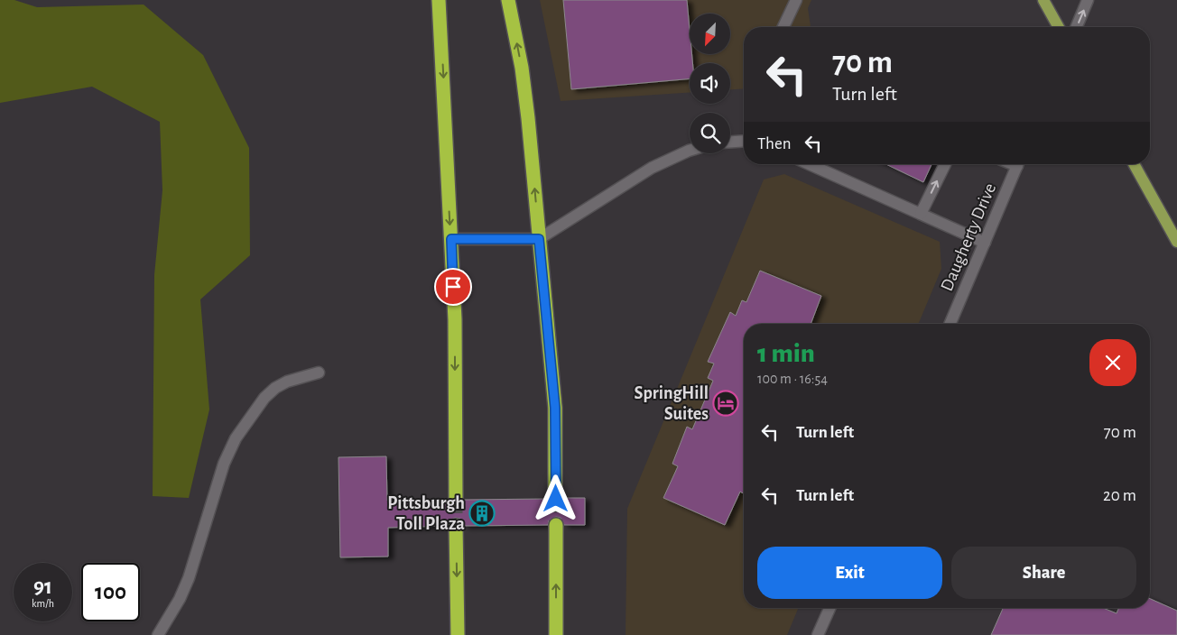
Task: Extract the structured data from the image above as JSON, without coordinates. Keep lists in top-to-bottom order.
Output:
{
  "streets": {
    "street": ["Daugherty Drive"]
  },
  "places": {
    "hotel": ["SpringHill Suites"],
    "building": ["Pittsburgh Toll Plaza"]
  },
  "north": "bottom left",
  "page": {
    "turn": ["70 m", "Turn left"],
    "then": "Then",
    "heading": ["1 min", "100 m · 16:54"],
    "list": [
      {
        "name": "Turn left",
        "value": "70 m"
      },
      {
        "name": "Turn left",
        "value": "20 m"
      }
    ],
    "buttons": ["Exit", "Share"],
    "speed": "91 km/h",
    "limit": "100"
  }
}
